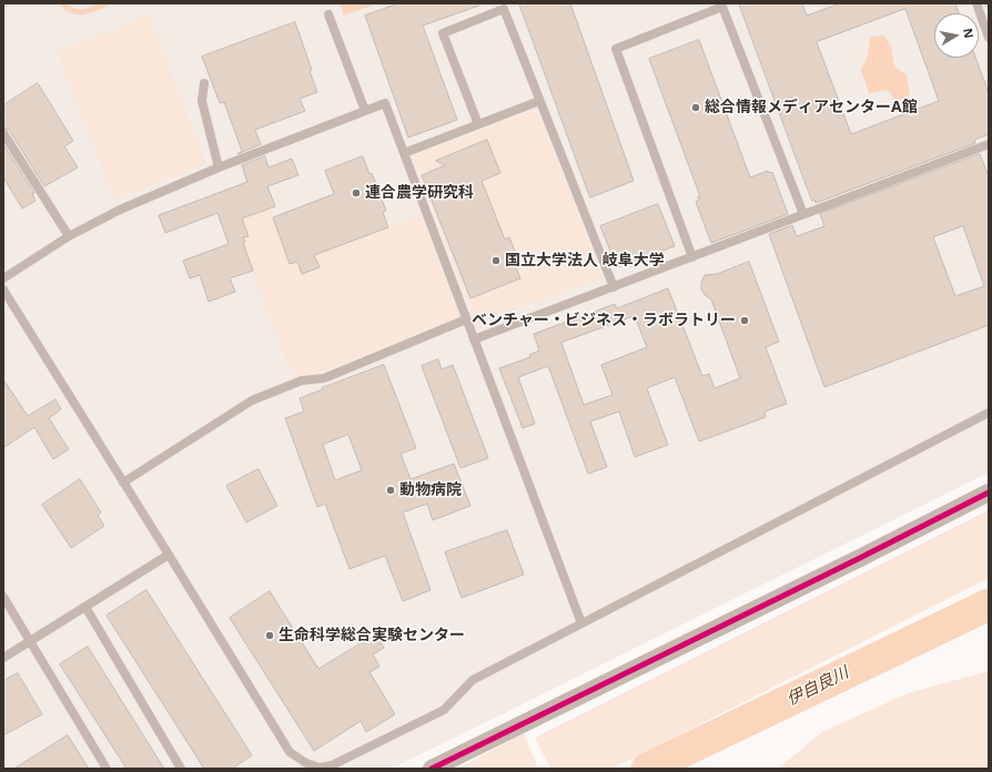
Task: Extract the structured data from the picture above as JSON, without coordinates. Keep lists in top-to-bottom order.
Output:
{
  "water": ["伊自良川"],
  "places": [
    "総合情報メディアセンターA館",
    "連合農学研究科",
    "国立大学法人 岐阜大学",
    "ベンチャー・ビジネス・ラボラトリー",
    "動物病院",
    "生命科学総合実験センター"
  ],
  "north": "right"
}
